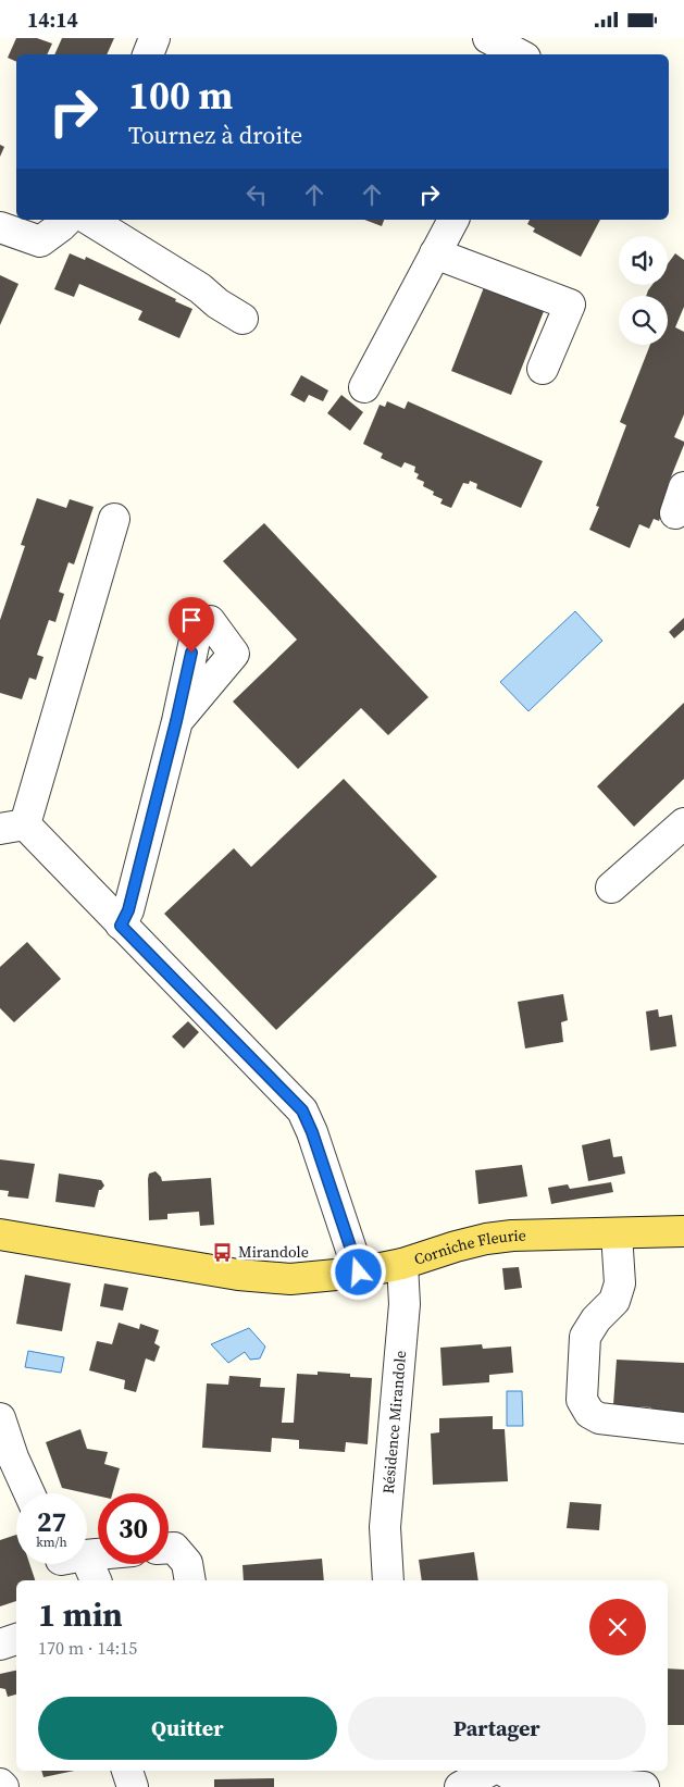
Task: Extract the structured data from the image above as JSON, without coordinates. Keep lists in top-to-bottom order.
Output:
{
  "streets": {
    "main road": ["Corniche Fleurie"],
    "street": ["Résidence Mirandole"]
  },
  "crossings": [
    ["Corniche Fleurie", "Résidence Mirandole"]
  ],
  "places": {
    "bus stop": ["Mirandole"]
  },
  "page": {
    "status": "14:14",
    "turn": ["100 m", "Tournez à droite"],
    "speed": "27 km/h",
    "limit": "30",
    "heading": ["1 min", "170 m · 14:15"],
    "buttons": ["Quitter", "Partager"]
  }
}
